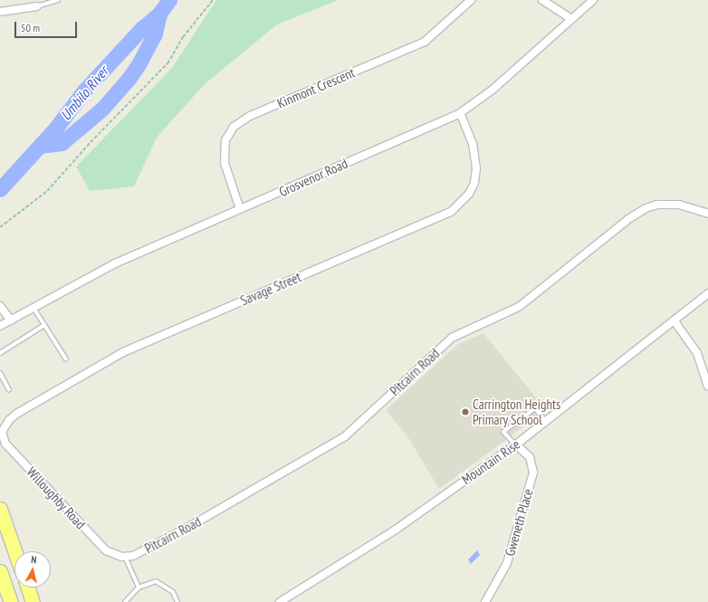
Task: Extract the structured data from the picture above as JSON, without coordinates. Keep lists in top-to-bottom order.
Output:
{
  "streets": {
    "street": [
      "Kinmont Crescent",
      "Grosvenor Road",
      "Savage Street",
      "Pitcairn Road",
      "Mountain Rise",
      "Willoughby Road",
      "Gweneth Place"
    ]
  },
  "crossings": [
    ["Kinmont Crescent", "Grosvenor Road"],
    ["Grosvenor Road", "Savage Street"],
    ["Savage Street", "Willoughby Road"],
    ["Pitcairn Road", "Willoughby Road"],
    ["Mountain Rise", "Gweneth Place"]
  ],
  "water": ["Umbilo River"],
  "places": ["Carrington Heights Primary School"],
  "scale_bar": "50 m",
  "north": "top"
}
